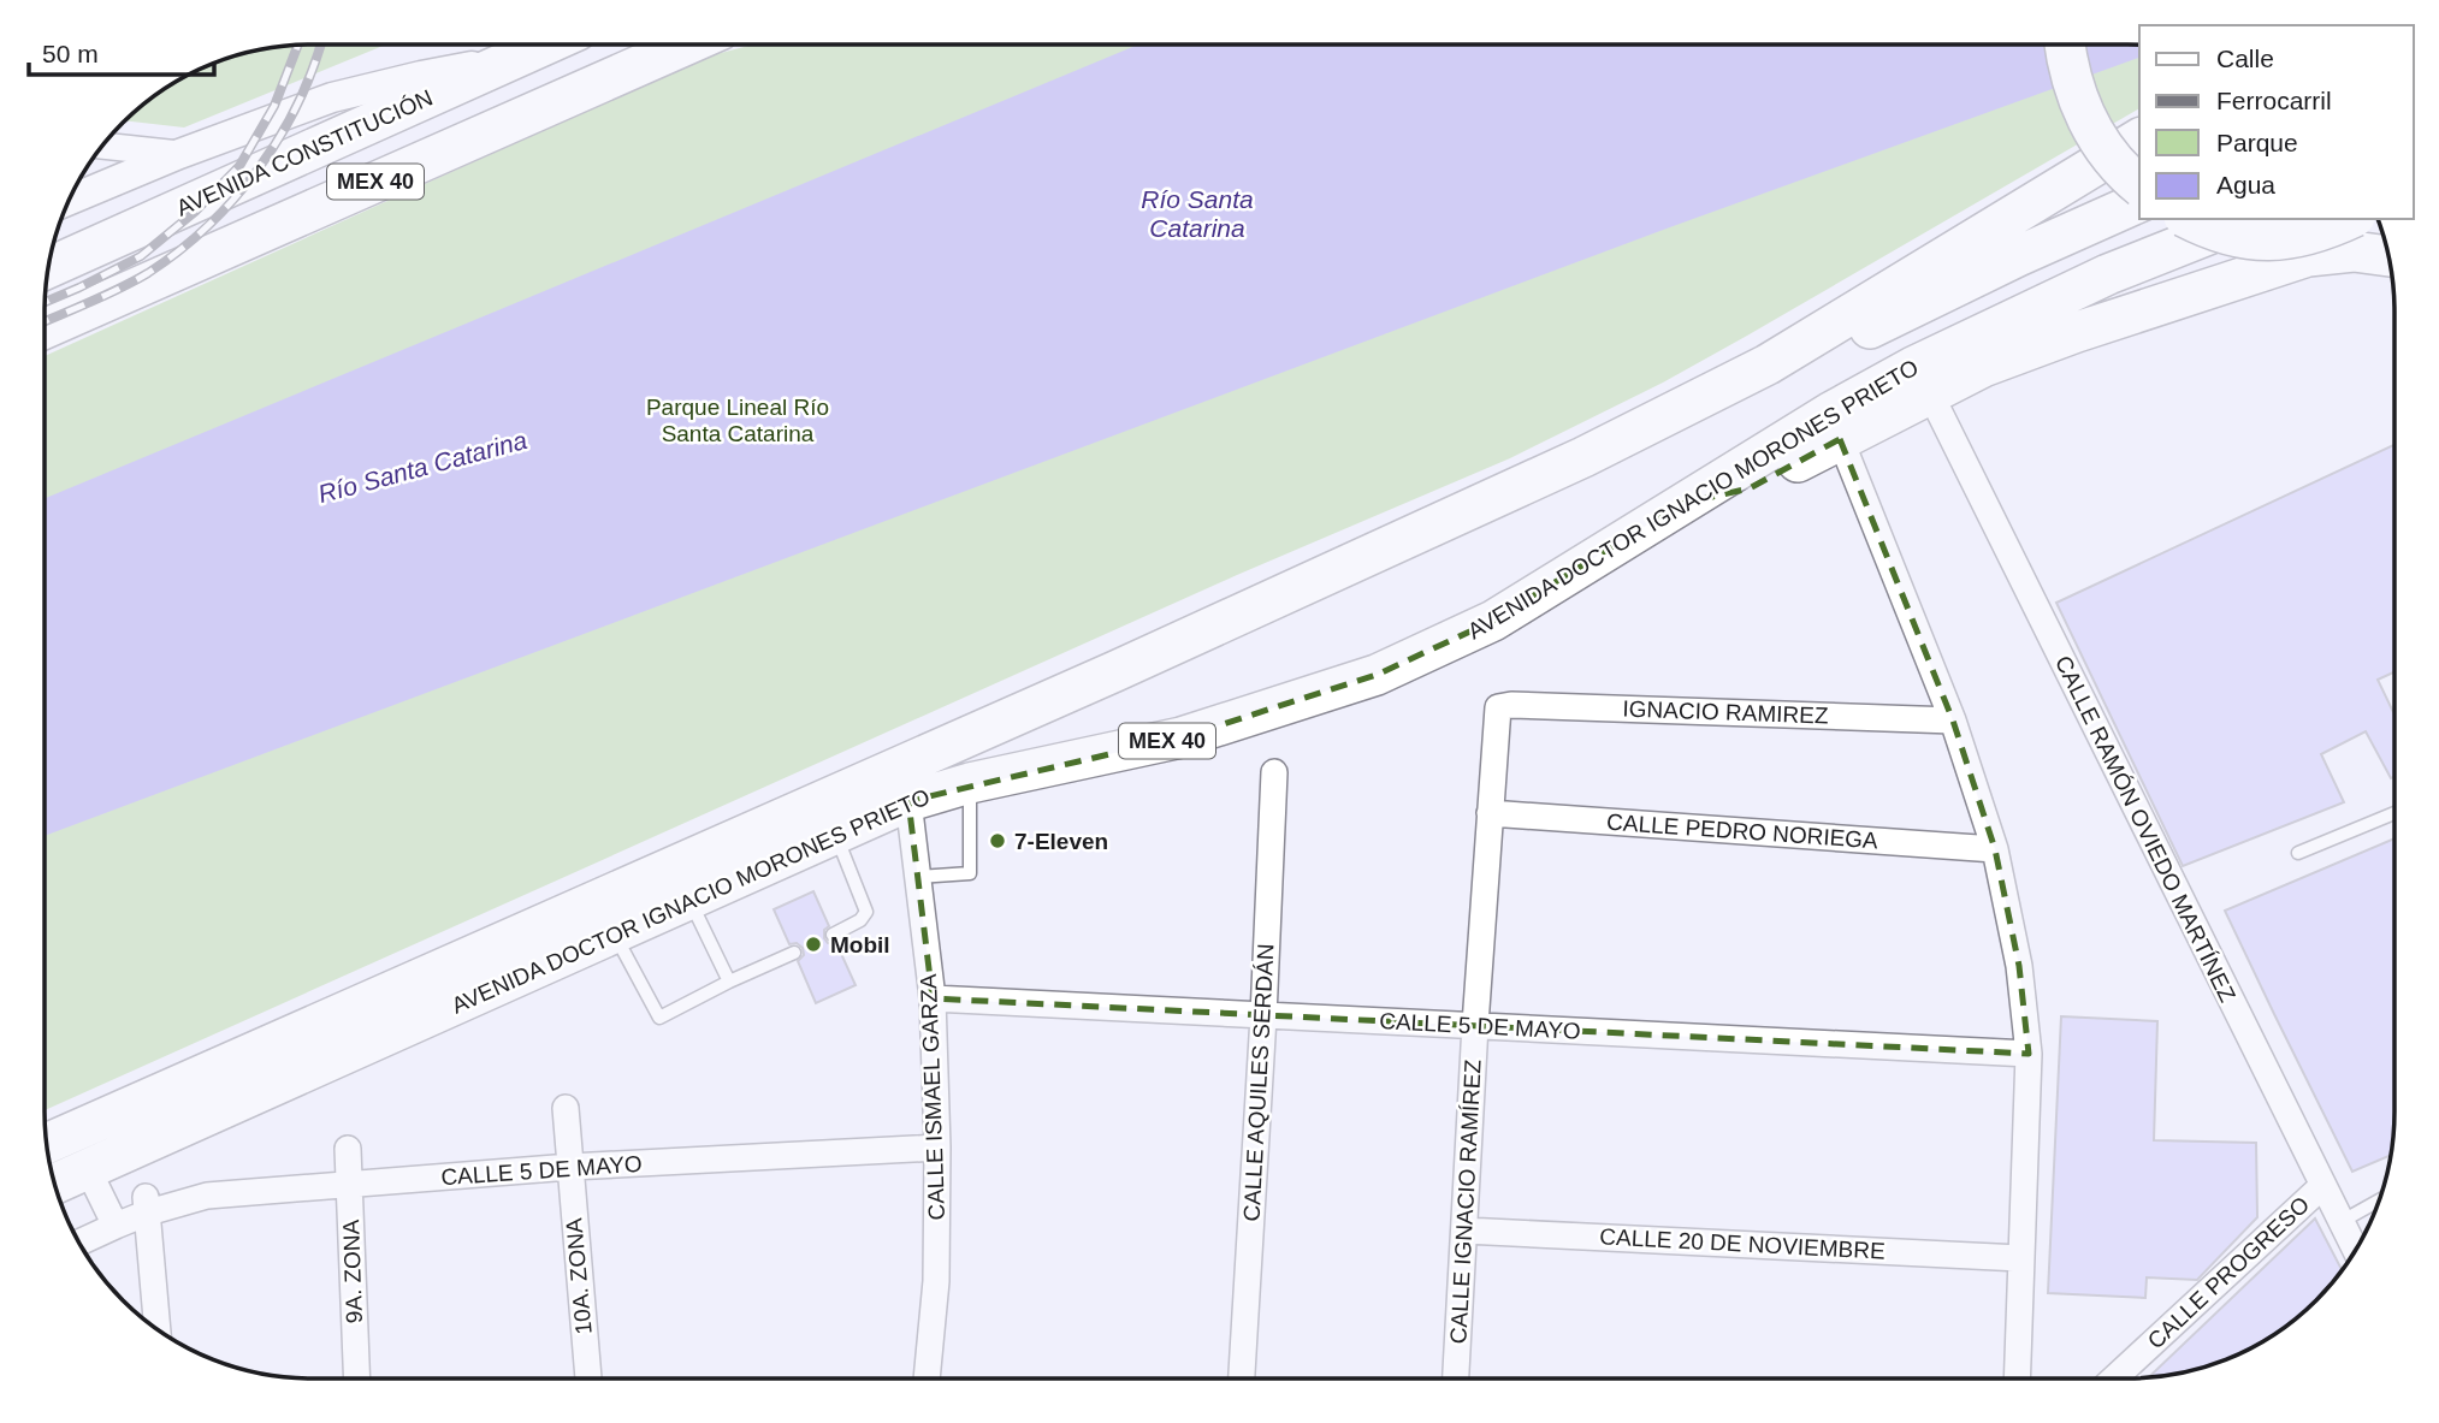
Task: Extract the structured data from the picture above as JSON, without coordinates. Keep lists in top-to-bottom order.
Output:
{
  "streets": {
    "highway": ["AVENIDA CONSTITUCIÓN", "MEX 40", "AVENIDA DOCTOR IGNACIO MORONES PRIETO"],
    "street": [
      "IGNACIO RAMIREZ",
      "CALLE RAMÓN OVIEDO MARTÍNEZ",
      "CALLE PEDRO NORIEGA",
      "CALLE 5 DE MAYO",
      "CALLE AQUILES SERDÁN",
      "CALLE ISMAEL GARZA",
      "CALLE IGNACIO RAMÍREZ",
      "CALLE 20 DE NOVIEMBRE",
      "9A. ZONA",
      "CALLE PROGRESO",
      "10A. ZONA"
    ]
  },
  "crossings": [
    ["AVENIDA DOCTOR IGNACIO MORONES PRIETO", "CALLE ISMAEL GARZA"],
    ["IGNACIO RAMIREZ", "CALLE IGNACIO RAMÍREZ"],
    ["CALLE RAMÓN OVIEDO MARTÍNEZ", "CALLE PROGRESO"],
    ["CALLE PEDRO NORIEGA", "CALLE IGNACIO RAMÍREZ"],
    ["CALLE 5 DE MAYO", "CALLE AQUILES SERDÁN"],
    ["CALLE 5 DE MAYO", "CALLE ISMAEL GARZA"],
    ["CALLE 5 DE MAYO", "CALLE IGNACIO RAMÍREZ"],
    ["CALLE 5 DE MAYO", "9A. ZONA"],
    ["CALLE 5 DE MAYO", "10A. ZONA"],
    ["CALLE IGNACIO RAMÍREZ", "CALLE 20 DE NOVIEMBRE"]
  ],
  "water": ["Río Santa Catarina"],
  "parks": ["Parque Lineal Río Santa Catarina"],
  "places": ["7-Eleven", "Mobil"],
  "legend": [
    "Calle",
    "Ferrocarril",
    "Parque",
    "Agua"
  ],
  "scale_bar": "50 m"
}
